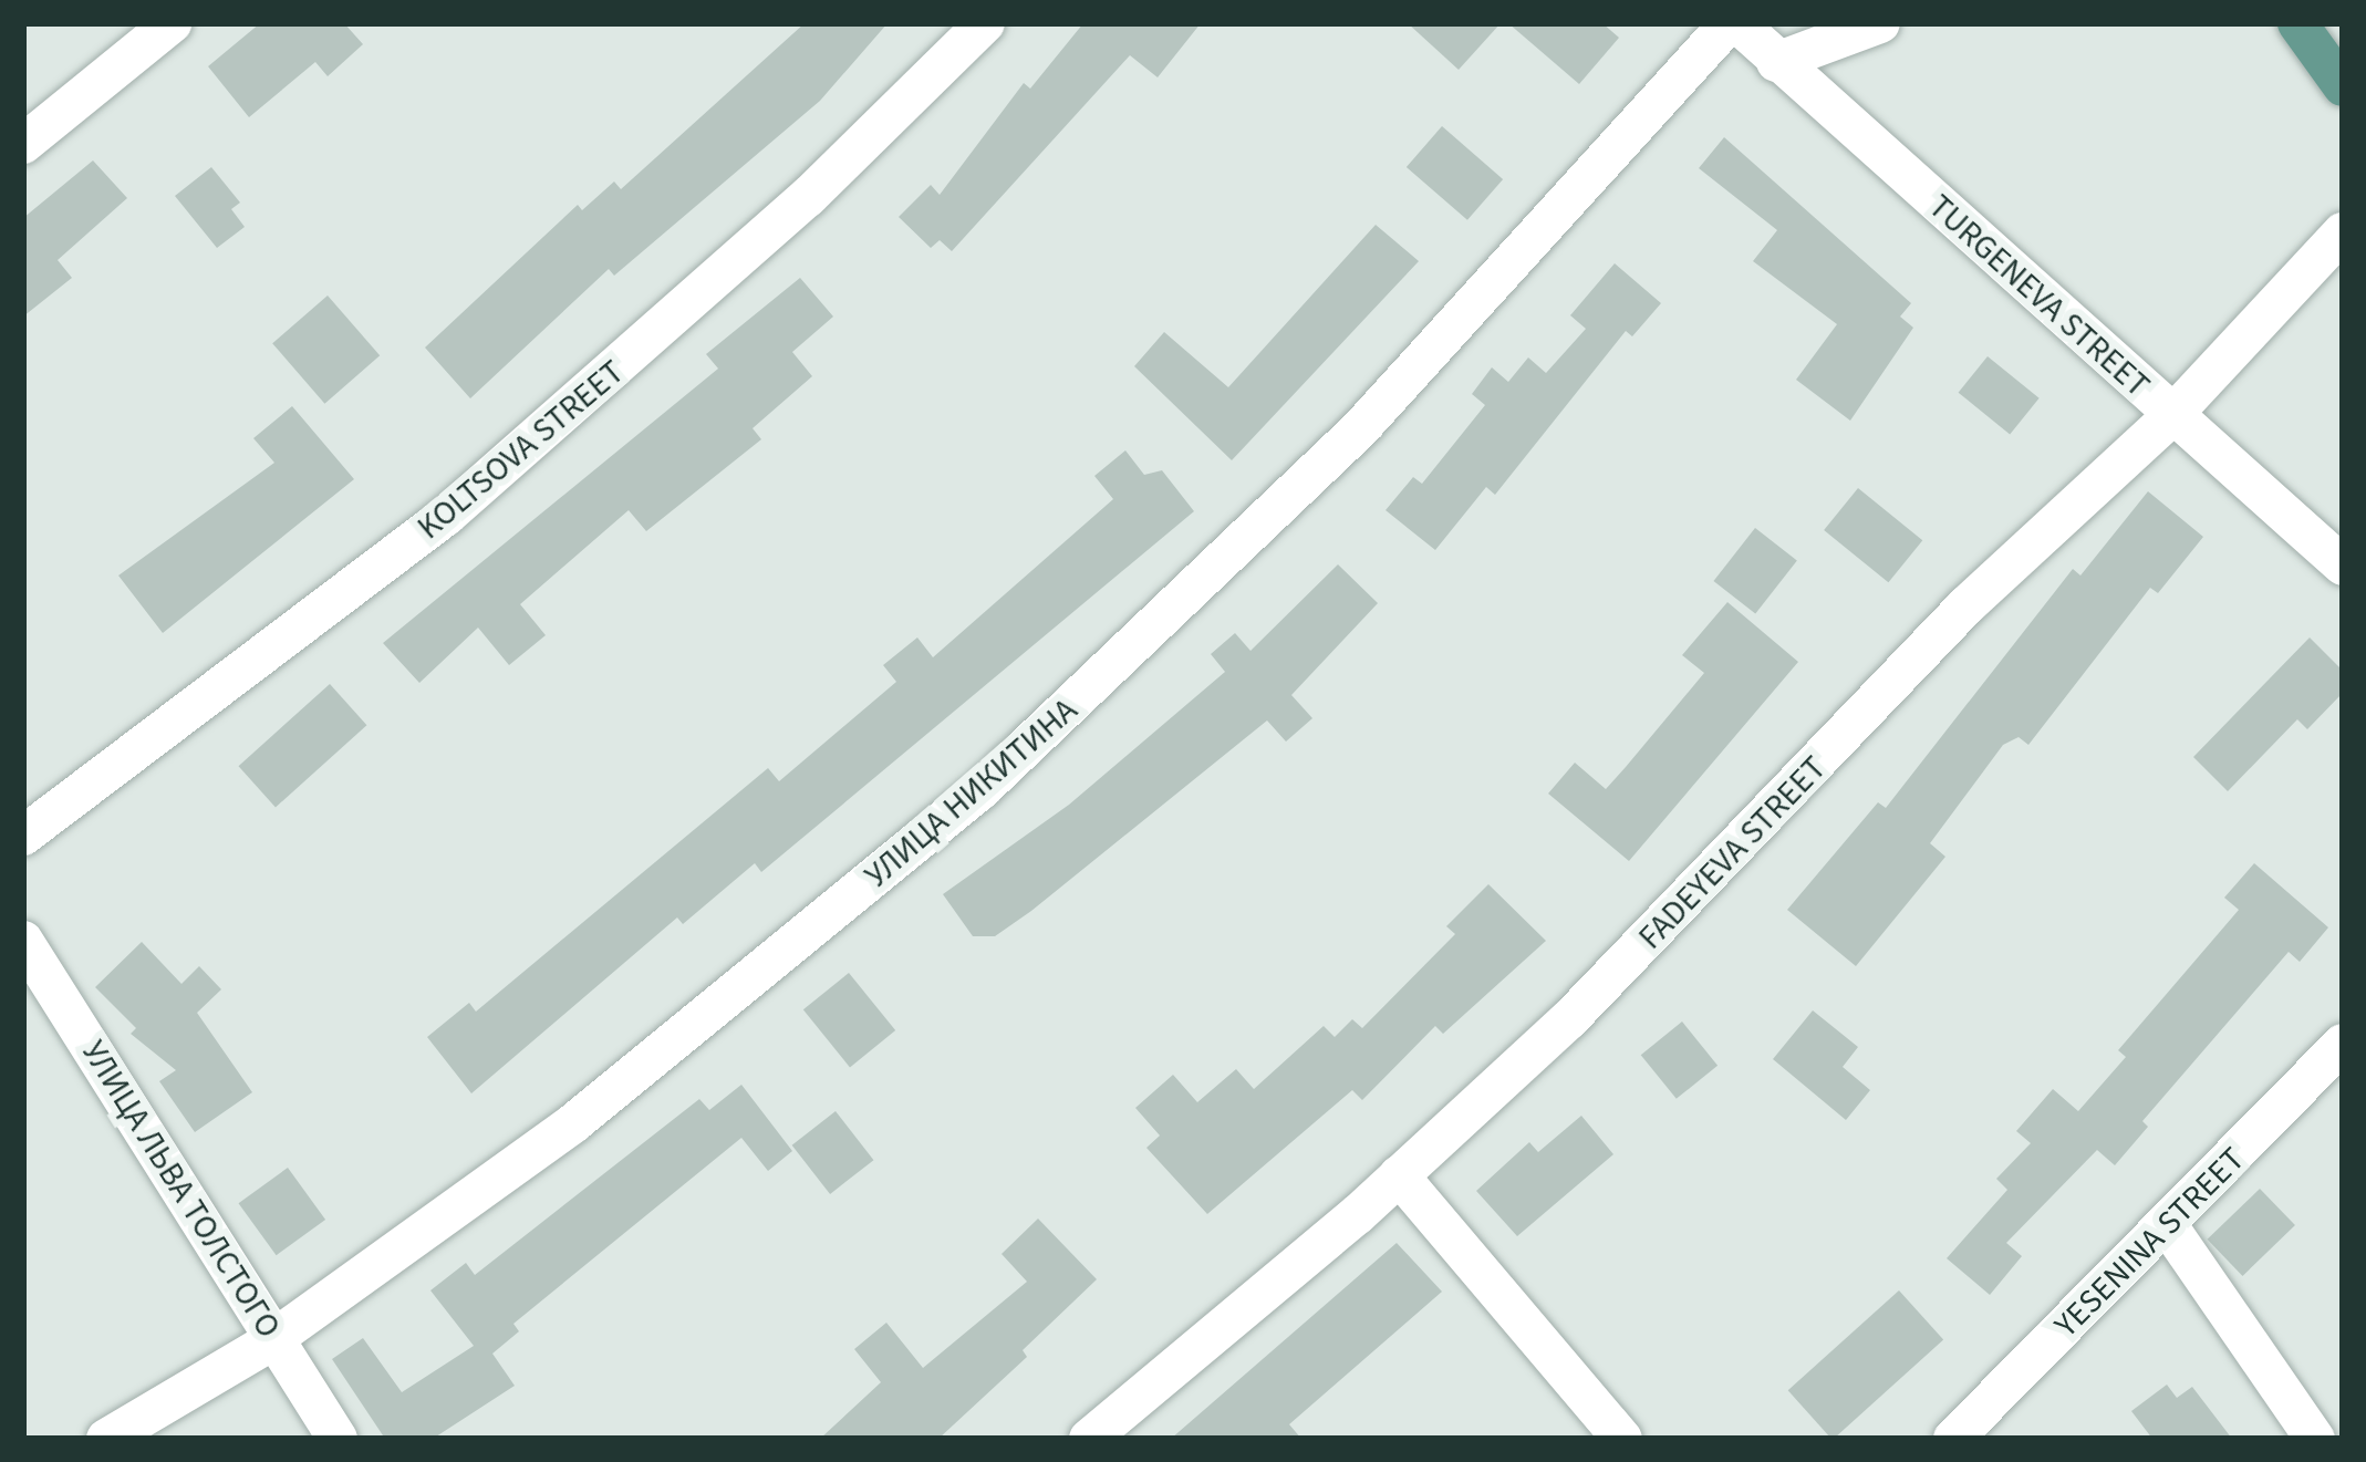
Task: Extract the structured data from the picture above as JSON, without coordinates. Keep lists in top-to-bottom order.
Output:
{
  "streets": {
    "street": [
      "TURGENEVA STREET",
      "KOLTSOVA STREET",
      "УЛИЦА НИКИТИНА",
      "FADEYEVA STREET",
      "УЛИЦА ЛЬВА ТОЛСТОГО",
      "YESENINA STREET"
    ]
  },
  "crossings": [
    ["TURGENEVA STREET", "УЛИЦА НИКИТИНА"],
    ["TURGENEVA STREET", "FADEYEVA STREET"],
    ["УЛИЦА НИКИТИНА", "УЛИЦА ЛЬВА ТОЛСТОГО"]
  ]
}
